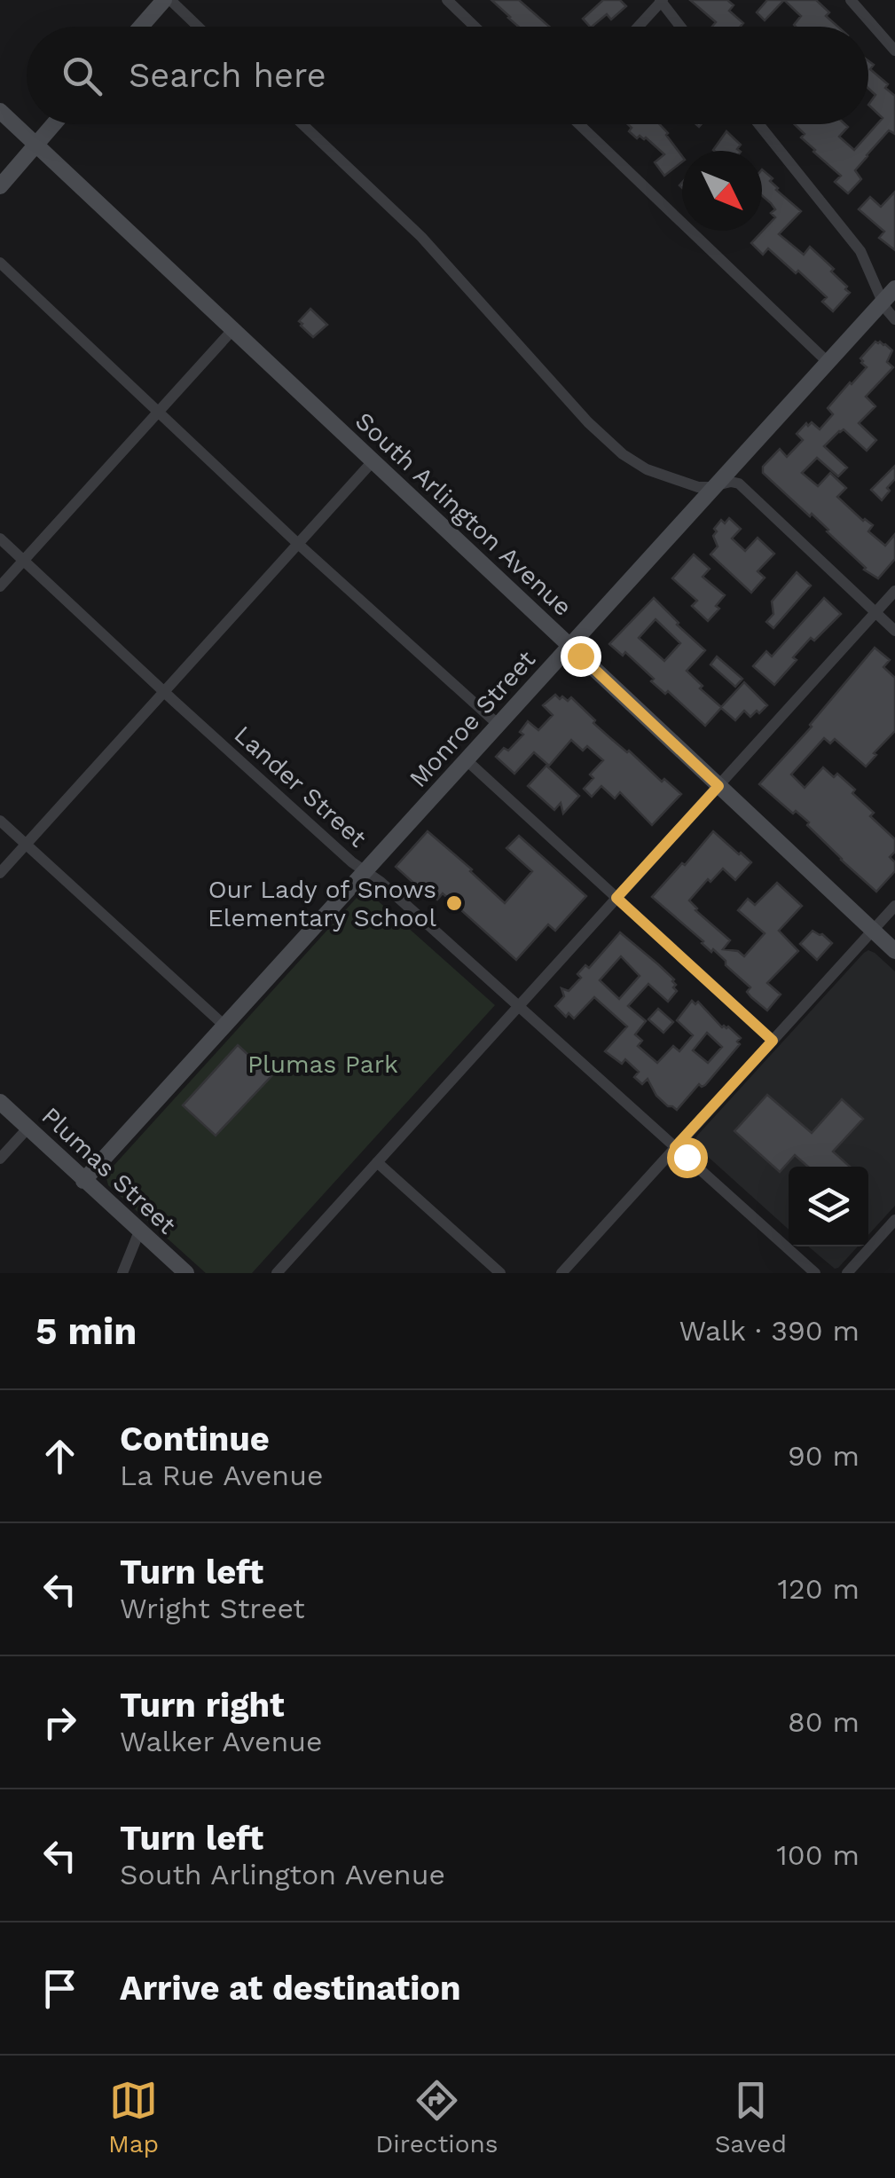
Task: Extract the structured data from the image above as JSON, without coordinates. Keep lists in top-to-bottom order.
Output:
{
  "streets": {
    "street": [
      "South Arlington Avenue",
      "Monroe Street",
      "Lander Street",
      "Plumas Street"
    ]
  },
  "crossings": [
    ["South Arlington Avenue", "Monroe Street"],
    ["Monroe Street", "Lander Street"],
    ["Monroe Street", "Plumas Street"]
  ],
  "parks": ["Plumas Park"],
  "places": ["Our Lady of Snows Elementary School"],
  "north": "bottom right",
  "page": {
    "search": "Search here",
    "heading": ["5 min", "Walk · 390 m"],
    "list": [
      ["Continue", "La Rue Avenue", "90 m"],
      ["Turn left", "Wright Street", "120 m"],
      ["Turn right", "Walker Avenue", "80 m"],
      ["Turn left", "South Arlington Avenue", "100 m"],
      "Arrive at destination"
    ],
    "nav": ["Map", "Directions", "Saved"]
  }
}
